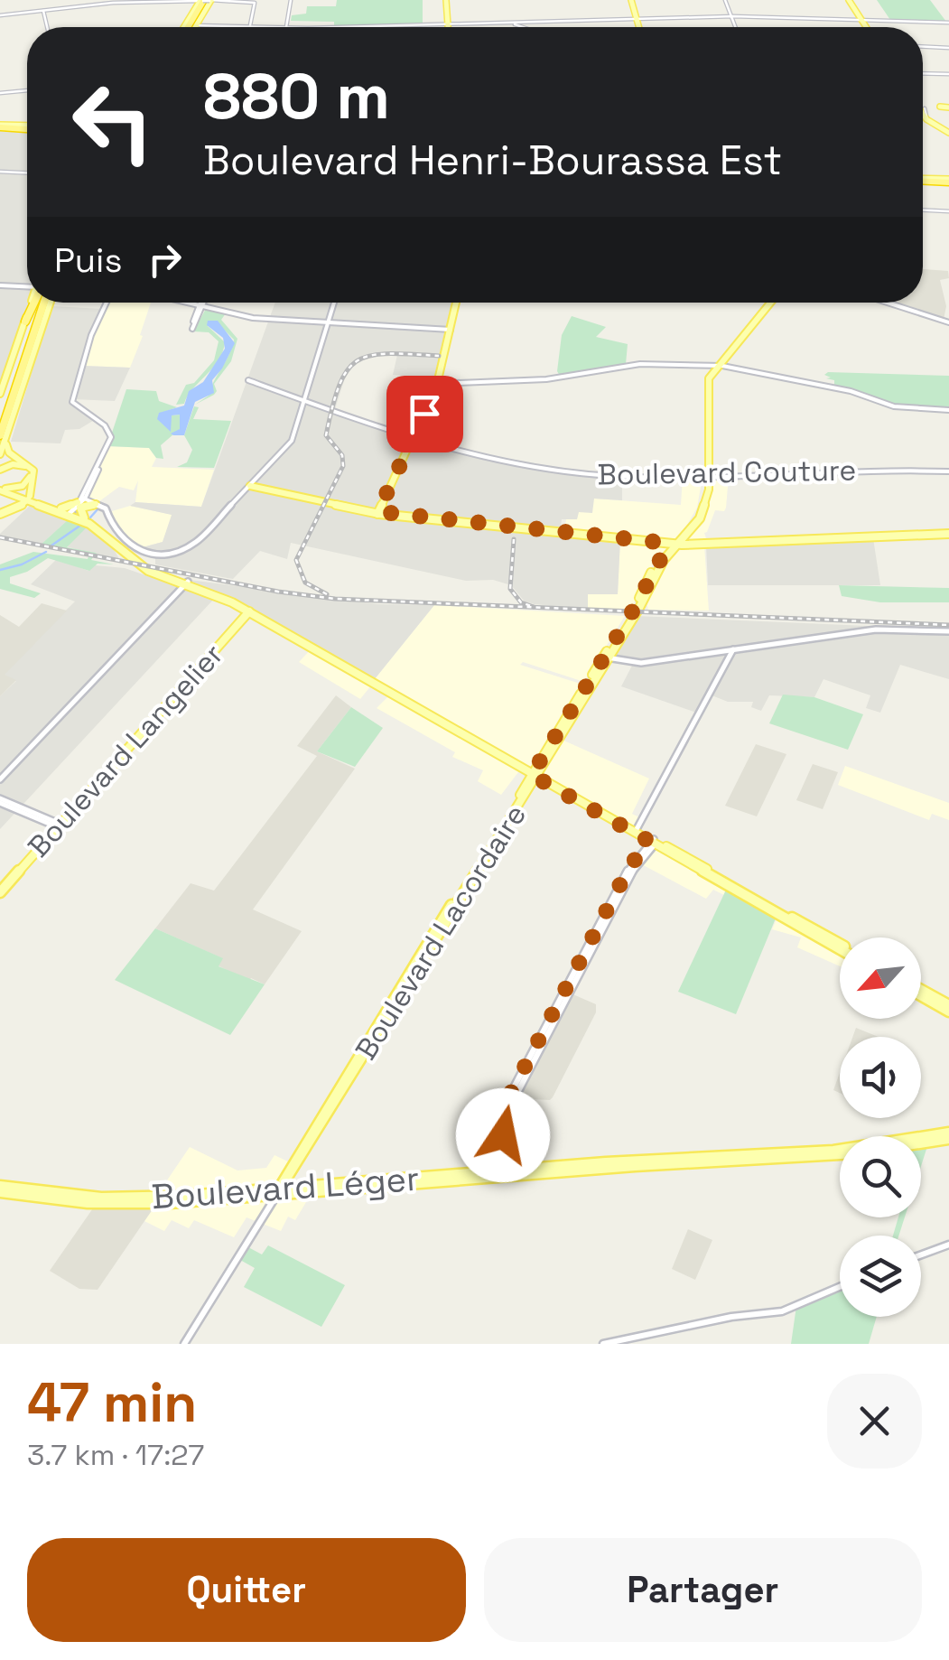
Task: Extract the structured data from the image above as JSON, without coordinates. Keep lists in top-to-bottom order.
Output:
{
  "streets": {
    "main road": ["Boulevard Langelier", "Boulevard Lacordaire", "Boulevard Léger"],
    "street": ["Boulevard Couture"]
  },
  "crossings": [
    ["Boulevard Couture", "Boulevard Lacordaire"],
    ["Boulevard Lacordaire", "Boulevard Léger"]
  ],
  "north": "bottom left",
  "page": {
    "turn": ["880 m", "Boulevard Henri-Bourassa Est"],
    "then": "Puis",
    "heading": ["47 min", "3.7 km · 17:27"],
    "buttons": ["Quitter", "Partager"]
  }
}
